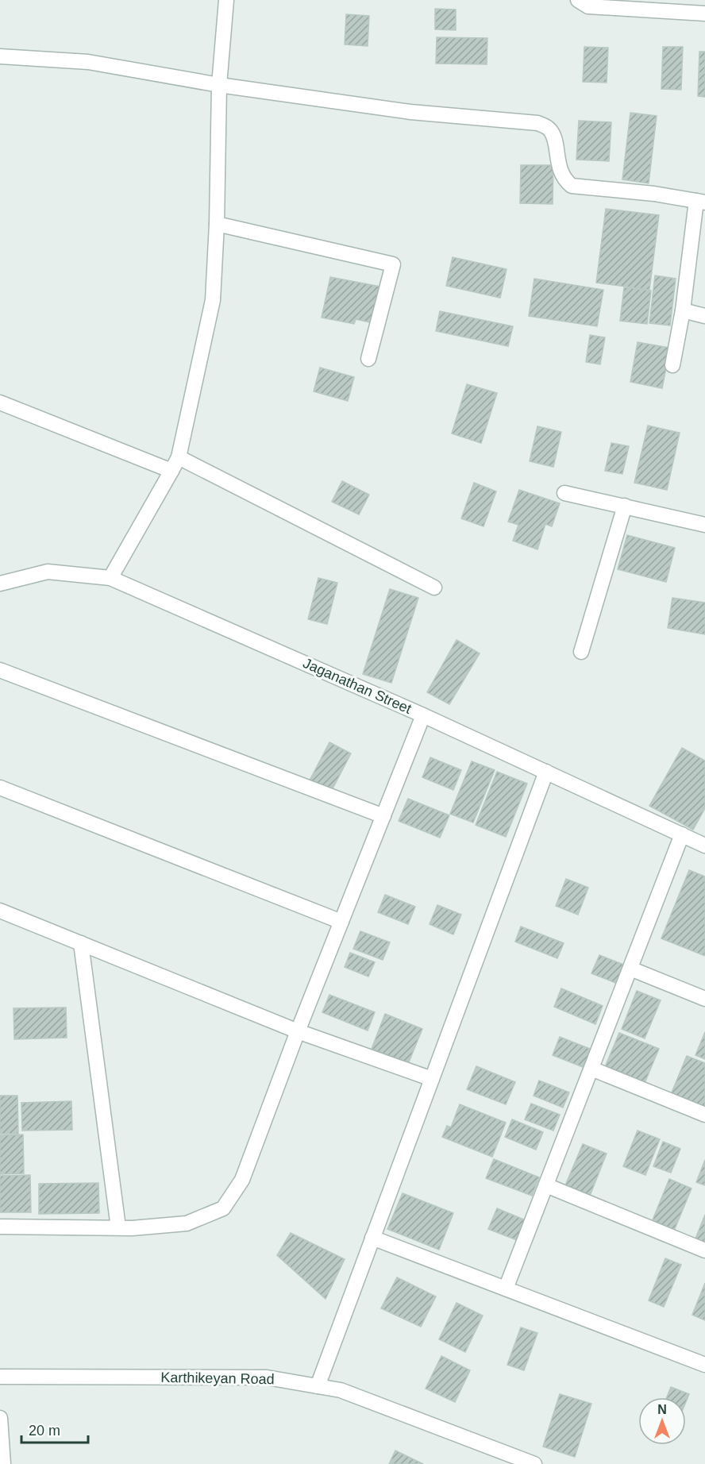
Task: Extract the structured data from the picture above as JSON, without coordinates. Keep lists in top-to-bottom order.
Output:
{
  "streets": {
    "street": ["Jaganathan Street", "Karthikeyan Road"]
  },
  "scale_bar": "20 m",
  "north": "top"
}
